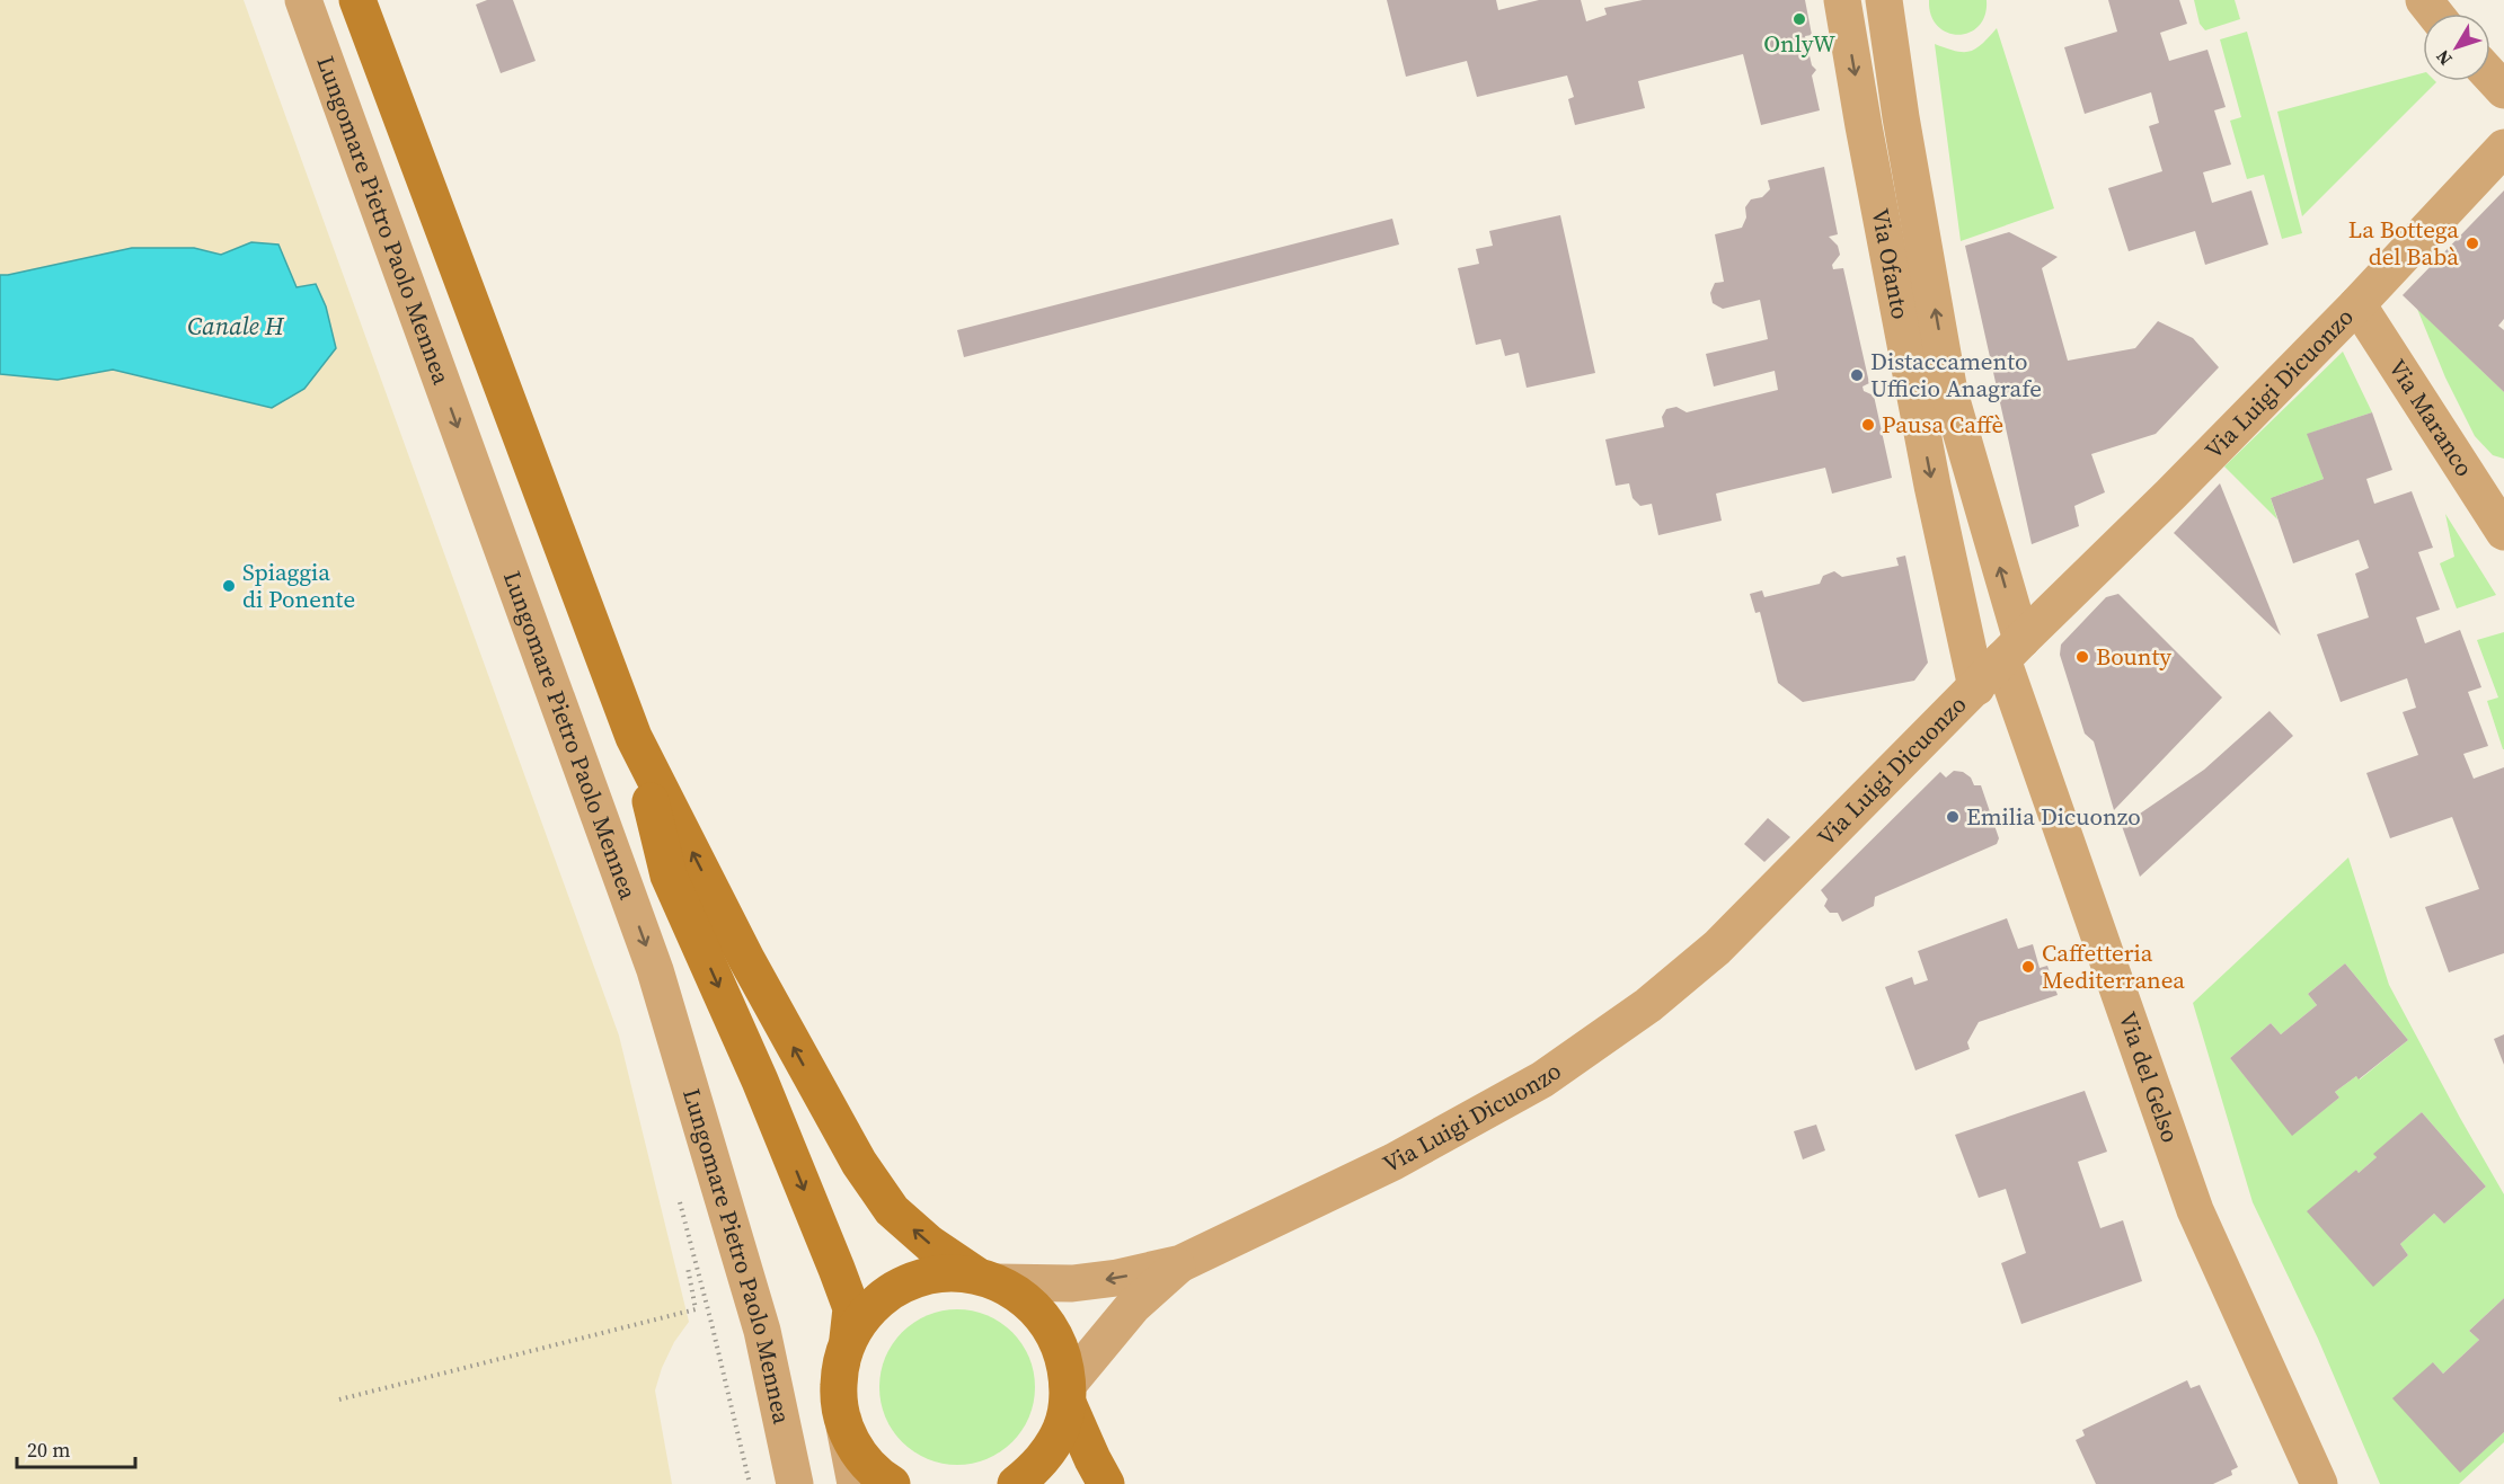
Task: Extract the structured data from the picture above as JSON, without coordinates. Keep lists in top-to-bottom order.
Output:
{
  "streets": {
    "main road": ["Lungomare Pietro Paolo Mennea"],
    "street": [
      "Via Ofanto",
      "Via Luigi Dicuonzo",
      "Via Maranco",
      "Via del Gelso"
    ]
  },
  "crossings": [
    ["Lungomare Pietro Paolo Mennea", "Via Luigi Dicuonzo"],
    ["Via Ofanto", "Via Luigi Dicuonzo"],
    ["Via Ofanto", "Via del Gelso"],
    ["Via Luigi Dicuonzo", "Via Maranco"],
    ["Via Luigi Dicuonzo", "Via del Gelso"]
  ],
  "water": ["Canale H"],
  "places": [
    "OnlyW",
    "La Bottega del Babà",
    "Distaccamento Ufficio Anagrafe",
    "Pausa Caffè",
    "Spiaggia di Ponente",
    "Bounty",
    "Emilia Dicuonzo",
    "Caffetteria Mediterranea"
  ],
  "scale_bar": "20 m",
  "north": "bottom left"
}
